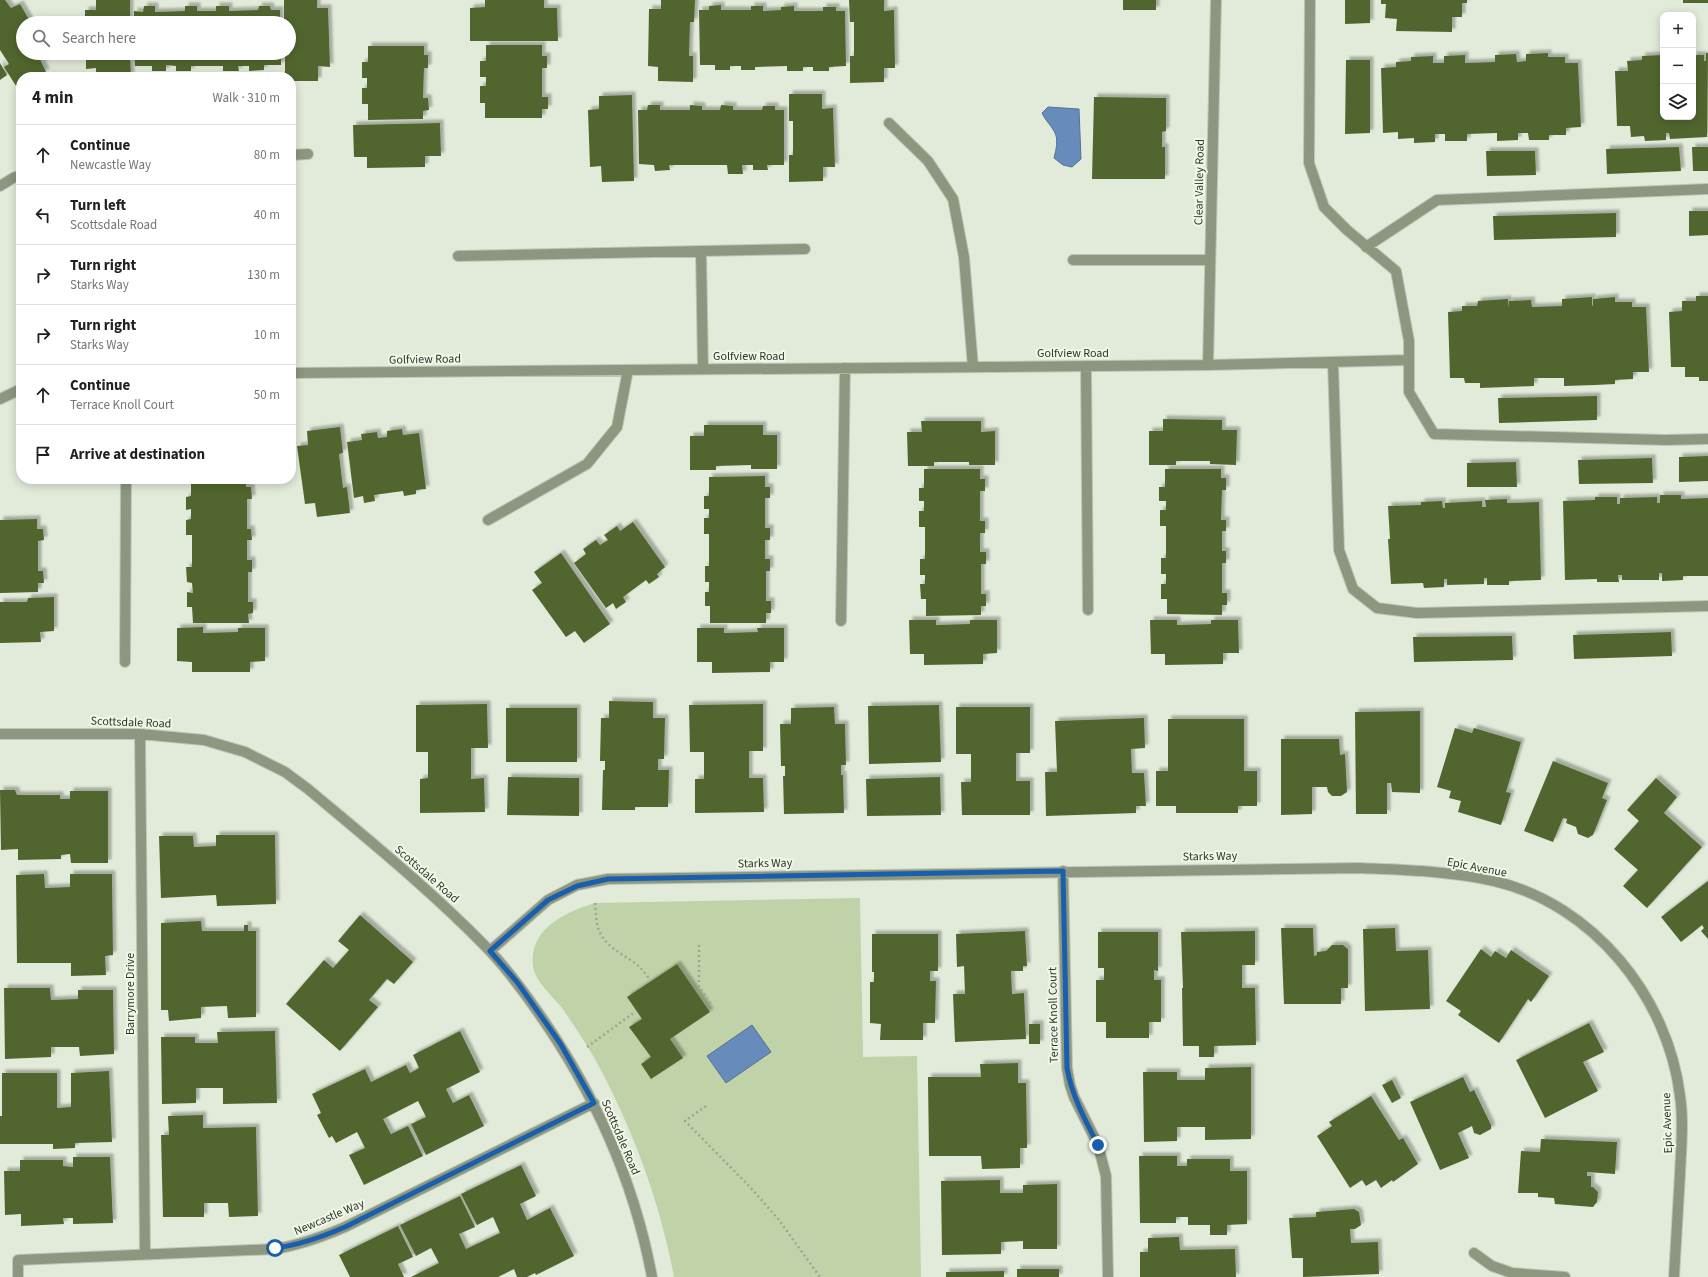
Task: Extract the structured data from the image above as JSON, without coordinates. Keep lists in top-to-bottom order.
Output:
{
  "streets": {
    "street": [
      "Clear Valley Road",
      "Golfview Road",
      "Scottsdale Road",
      "Starks Way",
      "Epic Avenue",
      "Barrymore Drive",
      "Terrace Knoll Court",
      "Newcastle Way"
    ]
  },
  "crossings": [
    ["Clear Valley Road", "Golfview Road"],
    ["Scottsdale Road", "Starks Way"],
    ["Scottsdale Road", "Barrymore Drive"],
    ["Scottsdale Road", "Newcastle Way"],
    ["Starks Way", "Epic Avenue"],
    ["Starks Way", "Terrace Knoll Court"],
    ["Barrymore Drive", "Newcastle Way"]
  ],
  "page": {
    "map_buttons": ["+", "−"],
    "search": "Search here",
    "heading": ["4 min", "Walk · 310 m"],
    "list": [
      ["Continue", "Newcastle Way", "80 m"],
      ["Turn left", "Scottsdale Road", "40 m"],
      ["Turn right", "Starks Way", "130 m"],
      ["Turn right", "Starks Way", "10 m"],
      ["Continue", "Terrace Knoll Court", "50 m"],
      "Arrive at destination"
    ]
  }
}
